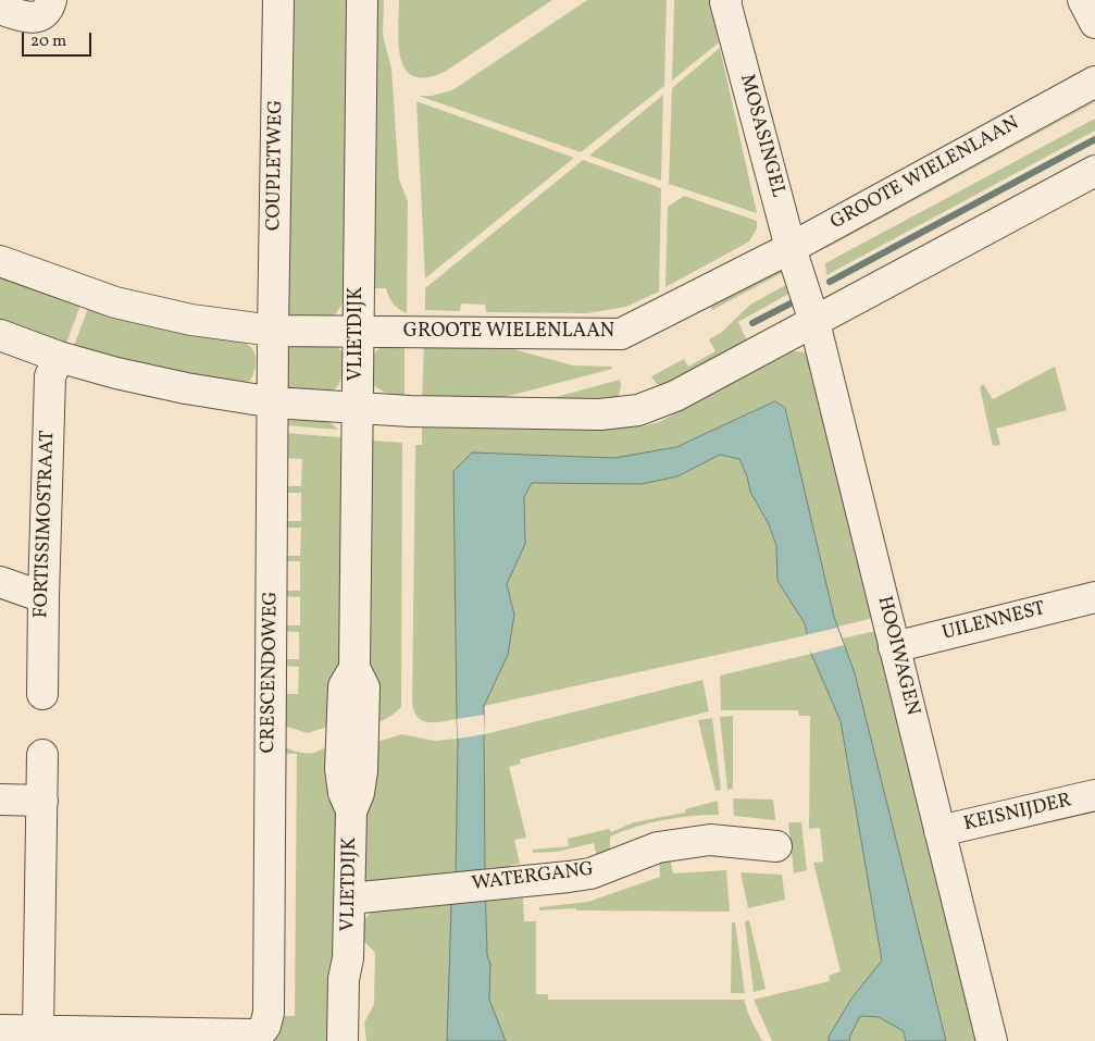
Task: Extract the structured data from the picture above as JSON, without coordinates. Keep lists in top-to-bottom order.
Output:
{
  "streets": {
    "street": [
      "MOSASINGEL",
      "COUPLETWEG",
      "GROOTE WIELENLAAN",
      "VLIETDIJK",
      "FORTISSIMOSTRAAT",
      "UILENNEST",
      "HOOIWAGEN",
      "CRESCENDOWEG",
      "KEISNIJDER",
      "WATERGANG"
    ]
  },
  "crossings": [
    ["MOSASINGEL", "GROOTE WIELENLAAN"],
    ["MOSASINGEL", "HOOIWAGEN"],
    ["COUPLETWEG", "GROOTE WIELENLAAN"],
    ["COUPLETWEG", "CRESCENDOWEG"],
    ["GROOTE WIELENLAAN", "VLIETDIJK"],
    ["GROOTE WIELENLAAN", "HOOIWAGEN"],
    ["GROOTE WIELENLAAN", "CRESCENDOWEG"],
    ["VLIETDIJK", "WATERGANG"],
    ["UILENNEST", "HOOIWAGEN"],
    ["HOOIWAGEN", "KEISNIJDER"]
  ],
  "scale_bar": "20 m"
}
